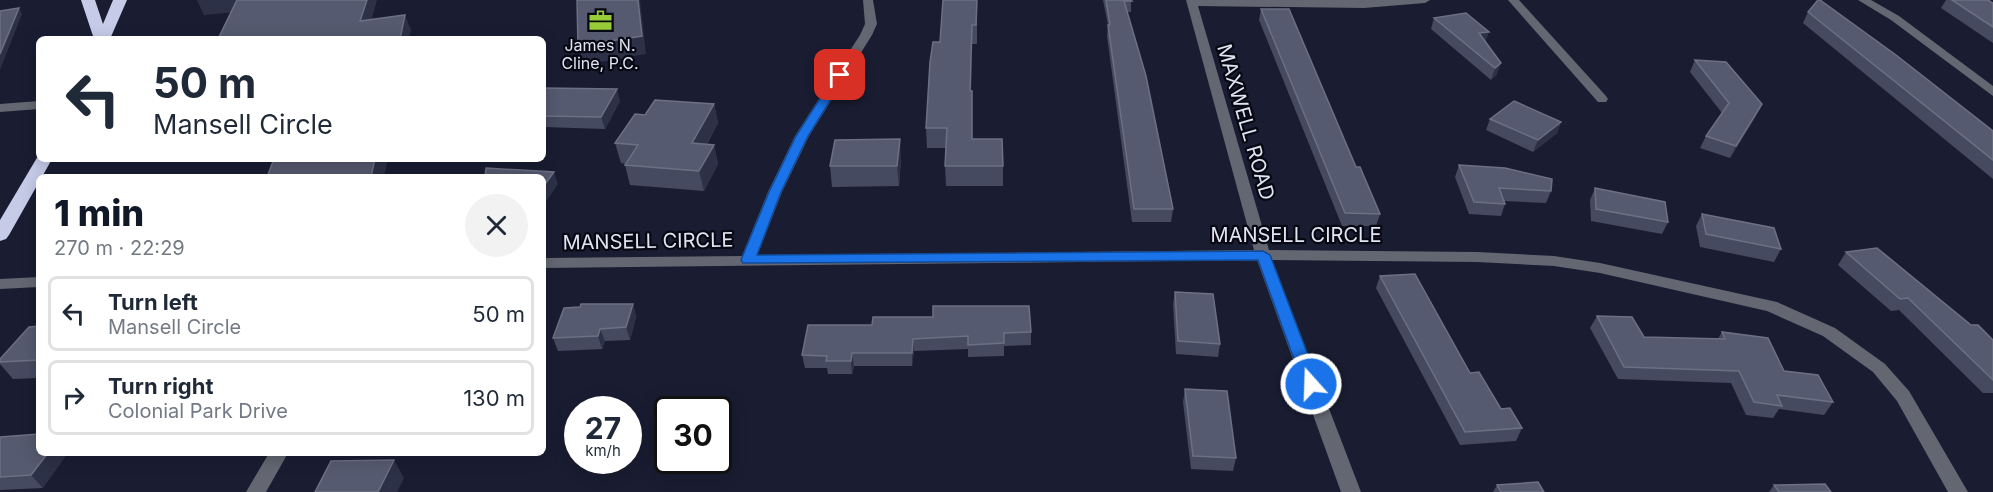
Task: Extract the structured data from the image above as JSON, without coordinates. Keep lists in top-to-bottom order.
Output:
{
  "streets": {
    "street": ["MAXWELL ROAD", "MANSELL CIRCLE"]
  },
  "crossings": [
    ["MAXWELL ROAD", "MANSELL CIRCLE"]
  ],
  "places": {
    "office": ["James N. Cline, P.C."]
  },
  "page": {
    "turn": ["50 m", "Mansell Circle"],
    "heading": ["1 min", "270 m · 22:29"],
    "list": [
      {
        "name": "Turn left",
        "note": "Mansell Circle",
        "value": "50 m"
      },
      {
        "name": "Turn right",
        "note": "Colonial Park Drive",
        "value": "130 m"
      }
    ],
    "speed": "27 km/h",
    "limit": "30"
  }
}
